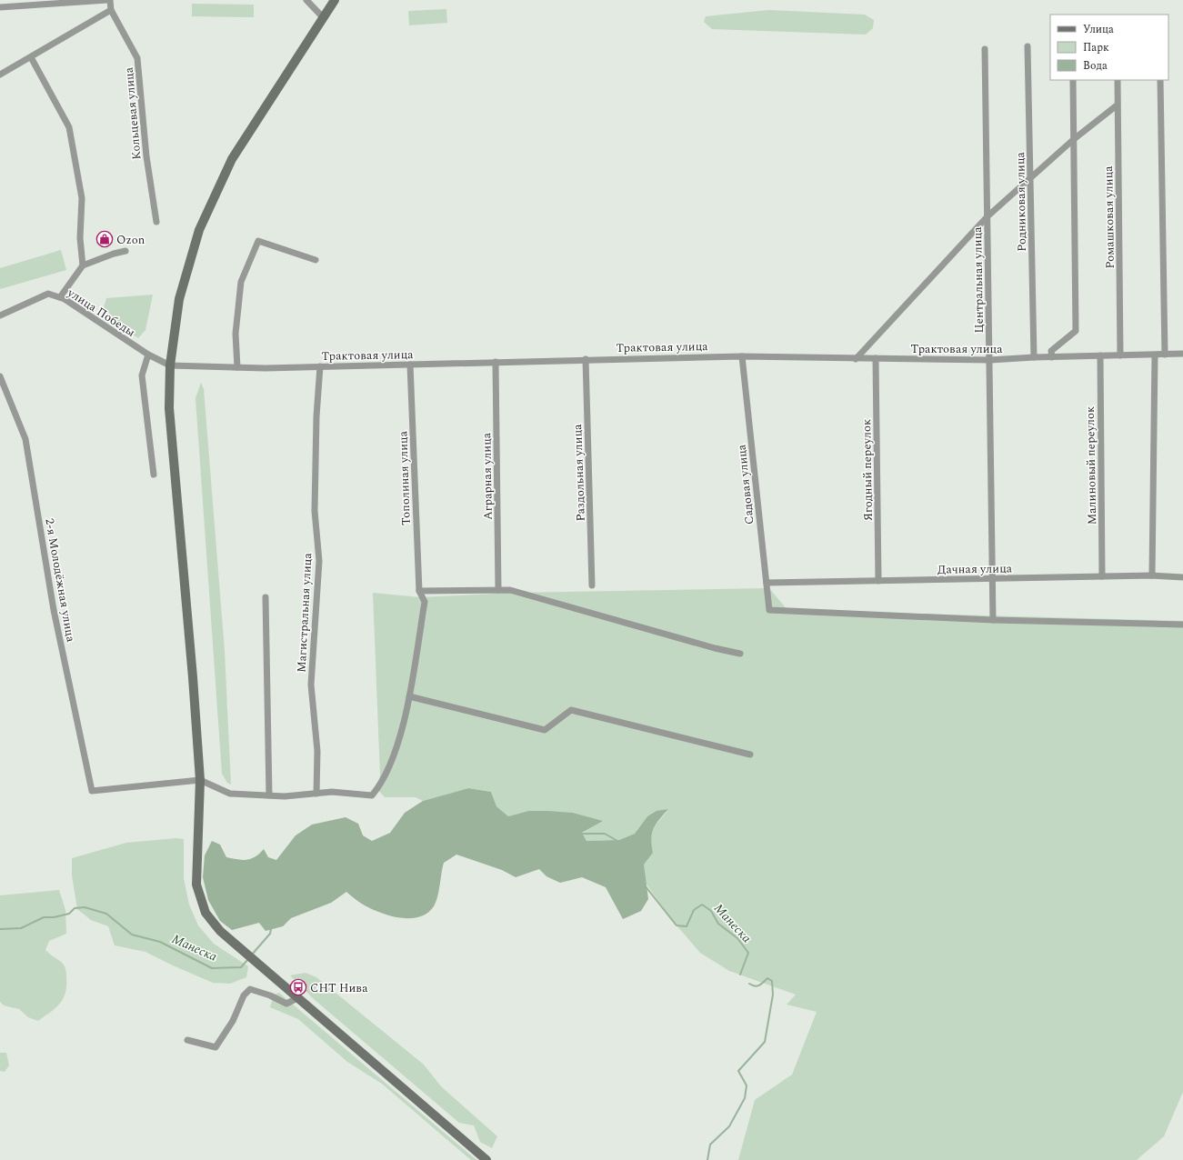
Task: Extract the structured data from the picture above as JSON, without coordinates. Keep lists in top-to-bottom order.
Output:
{
  "streets": {
    "street": [
      "Кольцевая улица",
      "Родниковая улица",
      "Ромашковая улица",
      "Центральная улица",
      "улица Победы",
      "Трактовая улица",
      "Малиновый переулок",
      "Ягодный переулок",
      "Раздольная улица",
      "Аграрная улица",
      "Тополиная улица",
      "Садовая улица",
      "Дачная улица",
      "2-я Молодёжная улица",
      "Магистральная улица"
    ]
  },
  "crossings": [
    ["Родниковая улица", "Трактовая улица"],
    ["Ромашковая улица", "Трактовая улица"],
    ["Центральная улица", "Трактовая улица"],
    ["Центральная улица", "Садовая улица"],
    ["Центральная улица", "Дачная улица"],
    ["улица Победы", "Трактовая улица"],
    ["Трактовая улица", "Малиновый переулок"],
    ["Трактовая улица", "Ягодный переулок"],
    ["Трактовая улица", "Раздольная улица"],
    ["Трактовая улица", "Аграрная улица"],
    ["Трактовая улица", "Тополиная улица"],
    ["Трактовая улица", "Садовая улица"],
    ["Трактовая улица", "Магистральная улица"],
    ["Малиновый переулок", "Дачная улица"],
    ["Ягодный переулок", "Дачная улица"],
    ["Тополиная улица", "Магистральная улица"],
    ["Садовая улица", "Дачная улица"]
  ],
  "water": ["Манеска"],
  "places": {
    "shop": ["Ozon"],
    "bus stop": ["СНТ Нива"]
  },
  "legend": ["Улица", "Парк", "Вода"]
}
